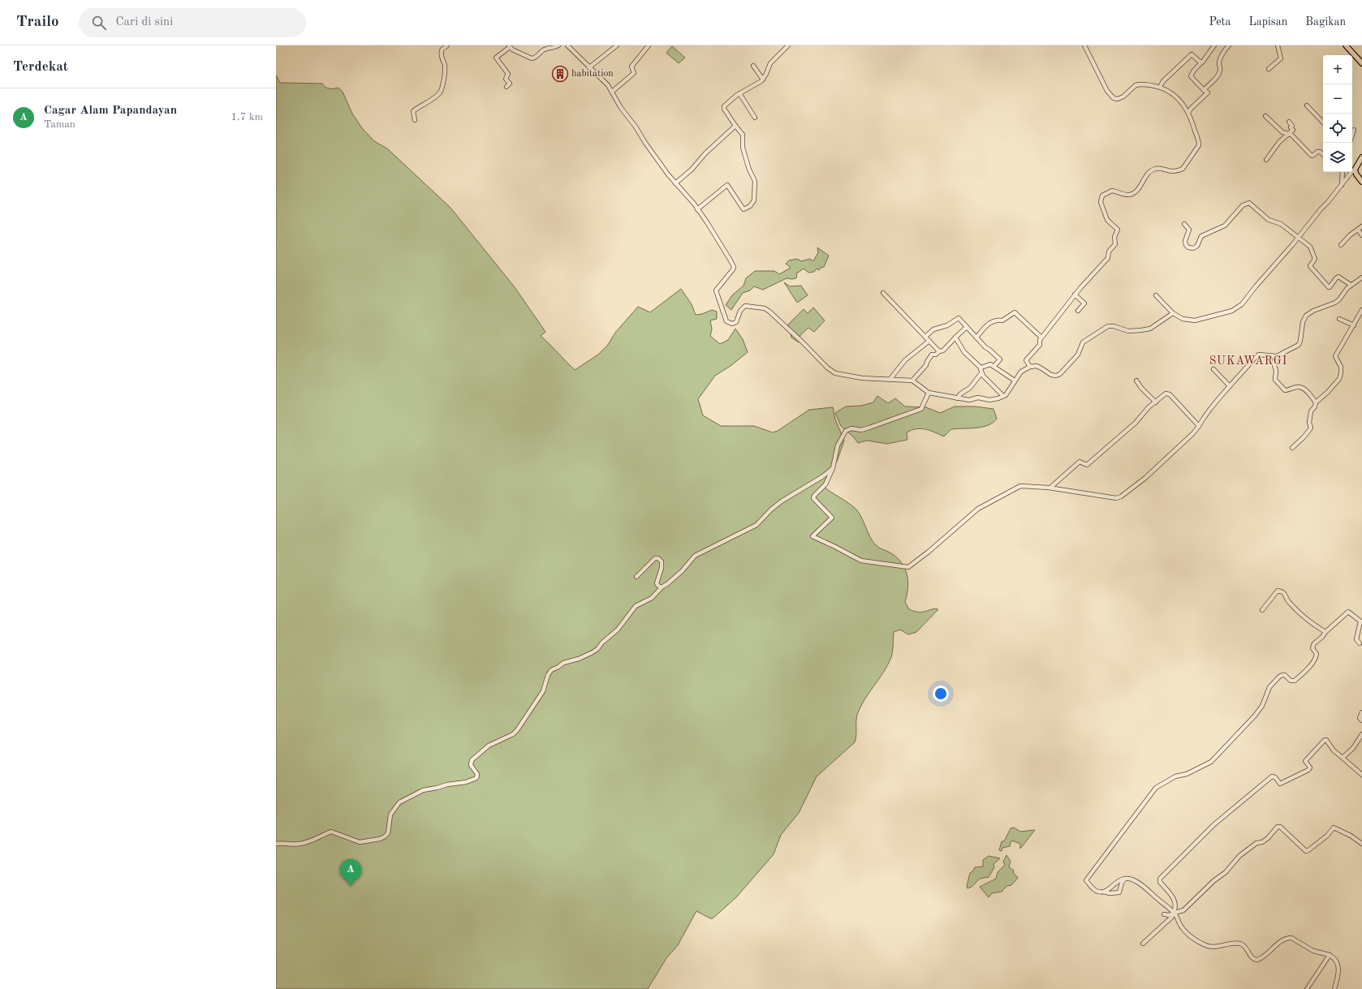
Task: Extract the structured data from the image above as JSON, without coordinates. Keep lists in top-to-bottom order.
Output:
{
  "districts": ["SUKAWARGI"],
  "places": {
    "building": ["habitation"]
  },
  "page": {
    "header": "Trailo",
    "search": "Cari di sini",
    "nav": ["Peta", "Lapisan", "Bagikan"],
    "heading": "Terdekat",
    "map_buttons": ["+", "−"],
    "list": [
      {
        "mark": "A",
        "name": "Cagar Alam Papandayan",
        "note": "Taman",
        "value": "1.7 km"
      }
    ],
    "pins": "A"
  }
}
